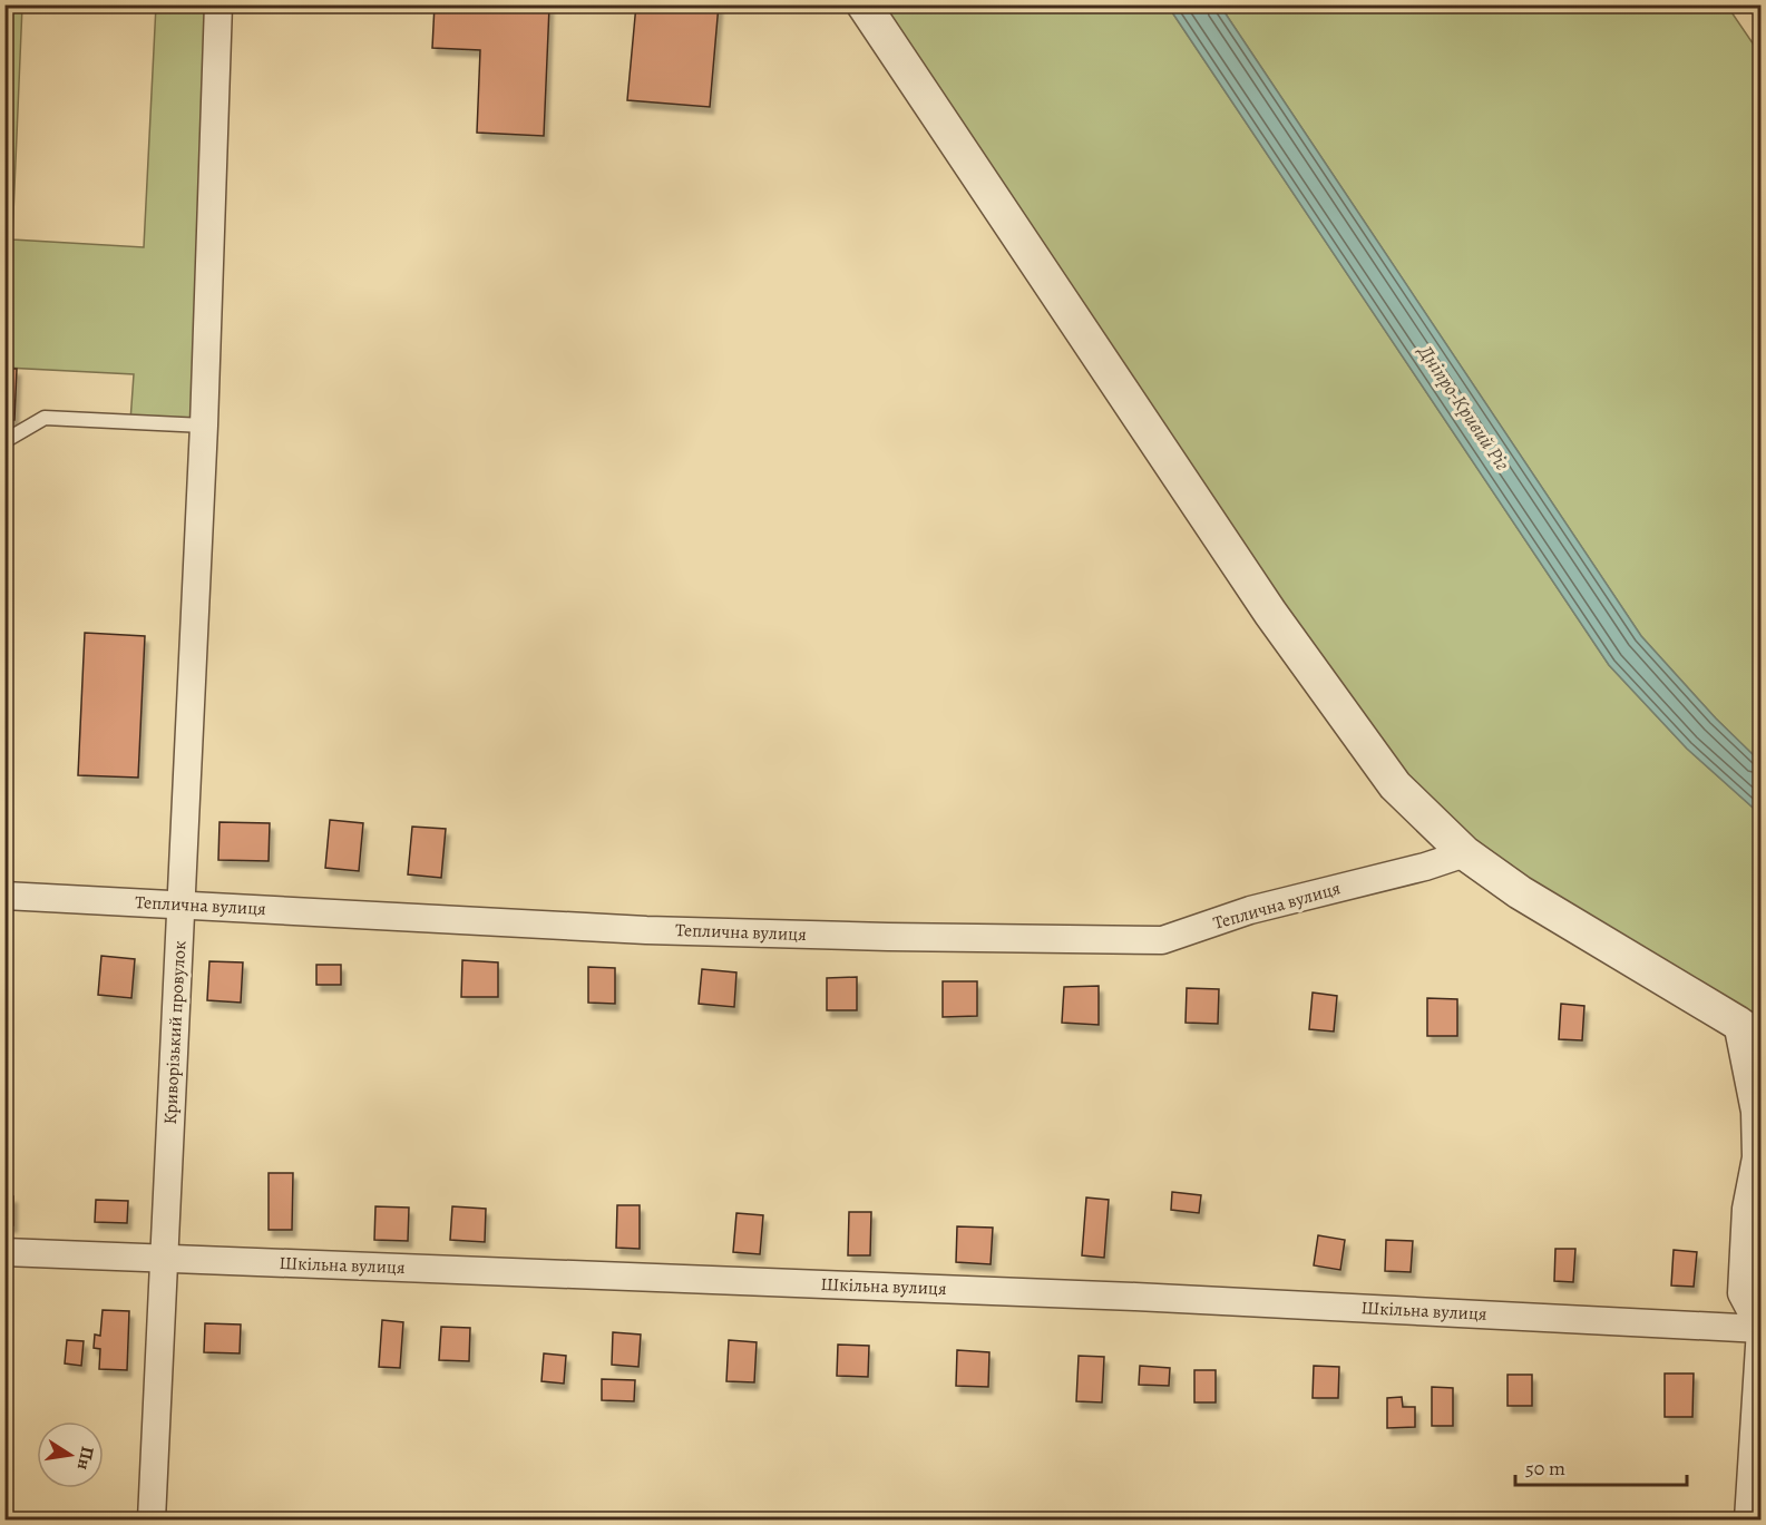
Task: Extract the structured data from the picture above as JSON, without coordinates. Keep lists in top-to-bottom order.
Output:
{
  "streets": {
    "street": ["Теплична вулиця", "Криворізький провулок", "Шкільна вулиця"]
  },
  "crossings": [
    ["Теплична вулиця", "Криворізький провулок"],
    ["Криворізький провулок", "Шкільна вулиця"]
  ],
  "water": ["Дніпро-Кривий Ріг"],
  "scale_bar": "50 m",
  "north": "right"
}
